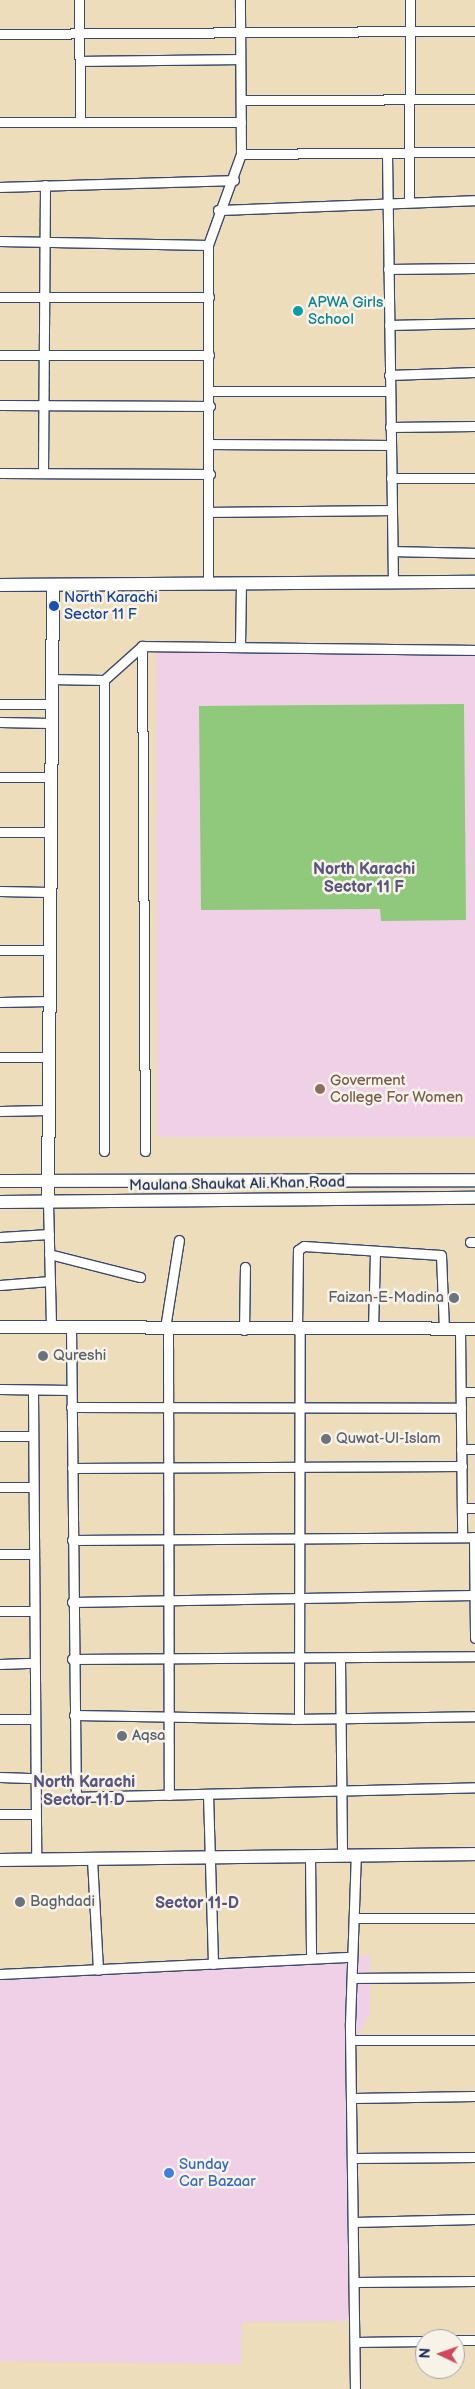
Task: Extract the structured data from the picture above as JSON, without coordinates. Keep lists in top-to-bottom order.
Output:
{
  "streets": {
    "street": ["Maulana Shaukat Ali Khan Road"]
  },
  "districts": ["North Karachi Sector 11 F", "North Karachi Sector 11 D", "Sector 11-D"],
  "places": [
    "APWA Girls School",
    "North Karachi Sector 11 F",
    "Goverment College For Women",
    "Faizan-E-Madina",
    "Qureshi",
    "Quwat-Ul-Islam",
    "Aqsa",
    "Baghdadi",
    "Sunday Car Bazaar"
  ],
  "north": "left"
}
